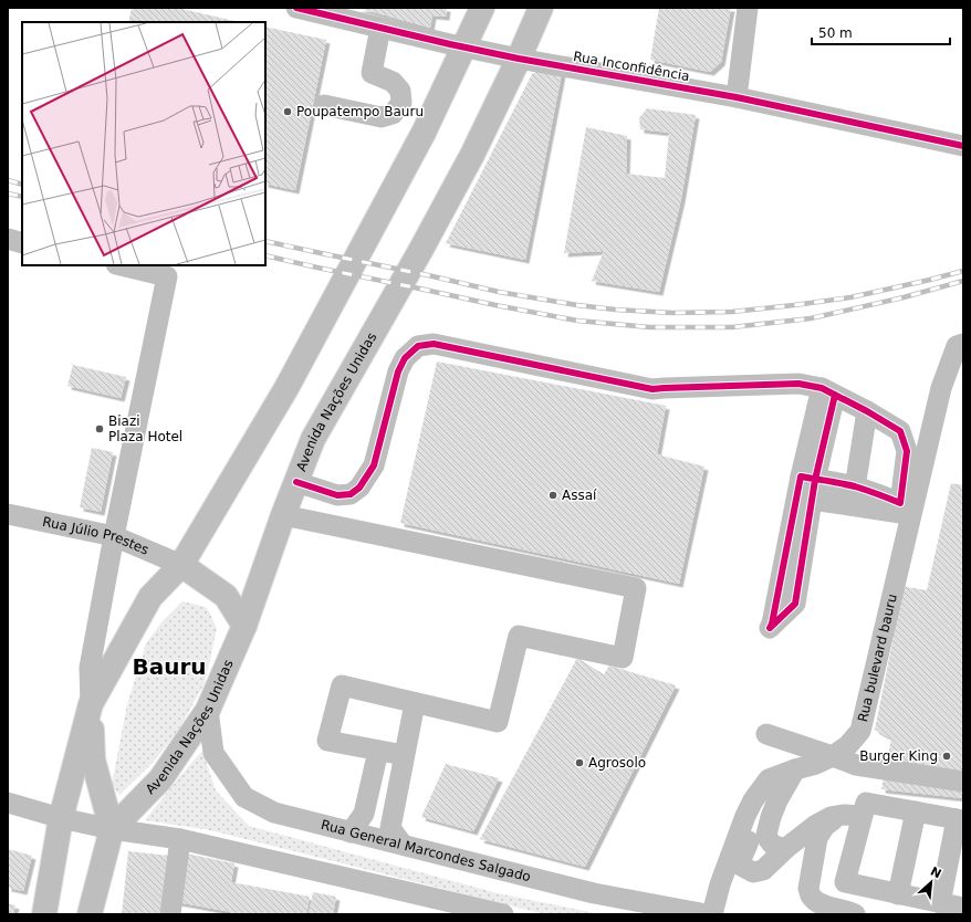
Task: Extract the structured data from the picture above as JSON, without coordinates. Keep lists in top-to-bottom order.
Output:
{
  "streets": {
    "main road": ["Avenida Nações Unidas"],
    "street": [
      "Rua Inconfidência",
      "Rua Júlio Prestes",
      "Rua bulevard bauru",
      "Rua General Marcondes Salgado"
    ]
  },
  "crossings": [
    ["Rua Inconfidência", "Avenida Nações Unidas"],
    ["Avenida Nações Unidas", "Rua General Marcondes Salgado"]
  ],
  "districts": ["Bauru"],
  "places": [
    "Poupatempo Bauru",
    "Biazi Plaza Hotel",
    "Assaí",
    "Burger King",
    "Agrosolo"
  ],
  "scale_bar": "50 m",
  "north": "top right"
}
